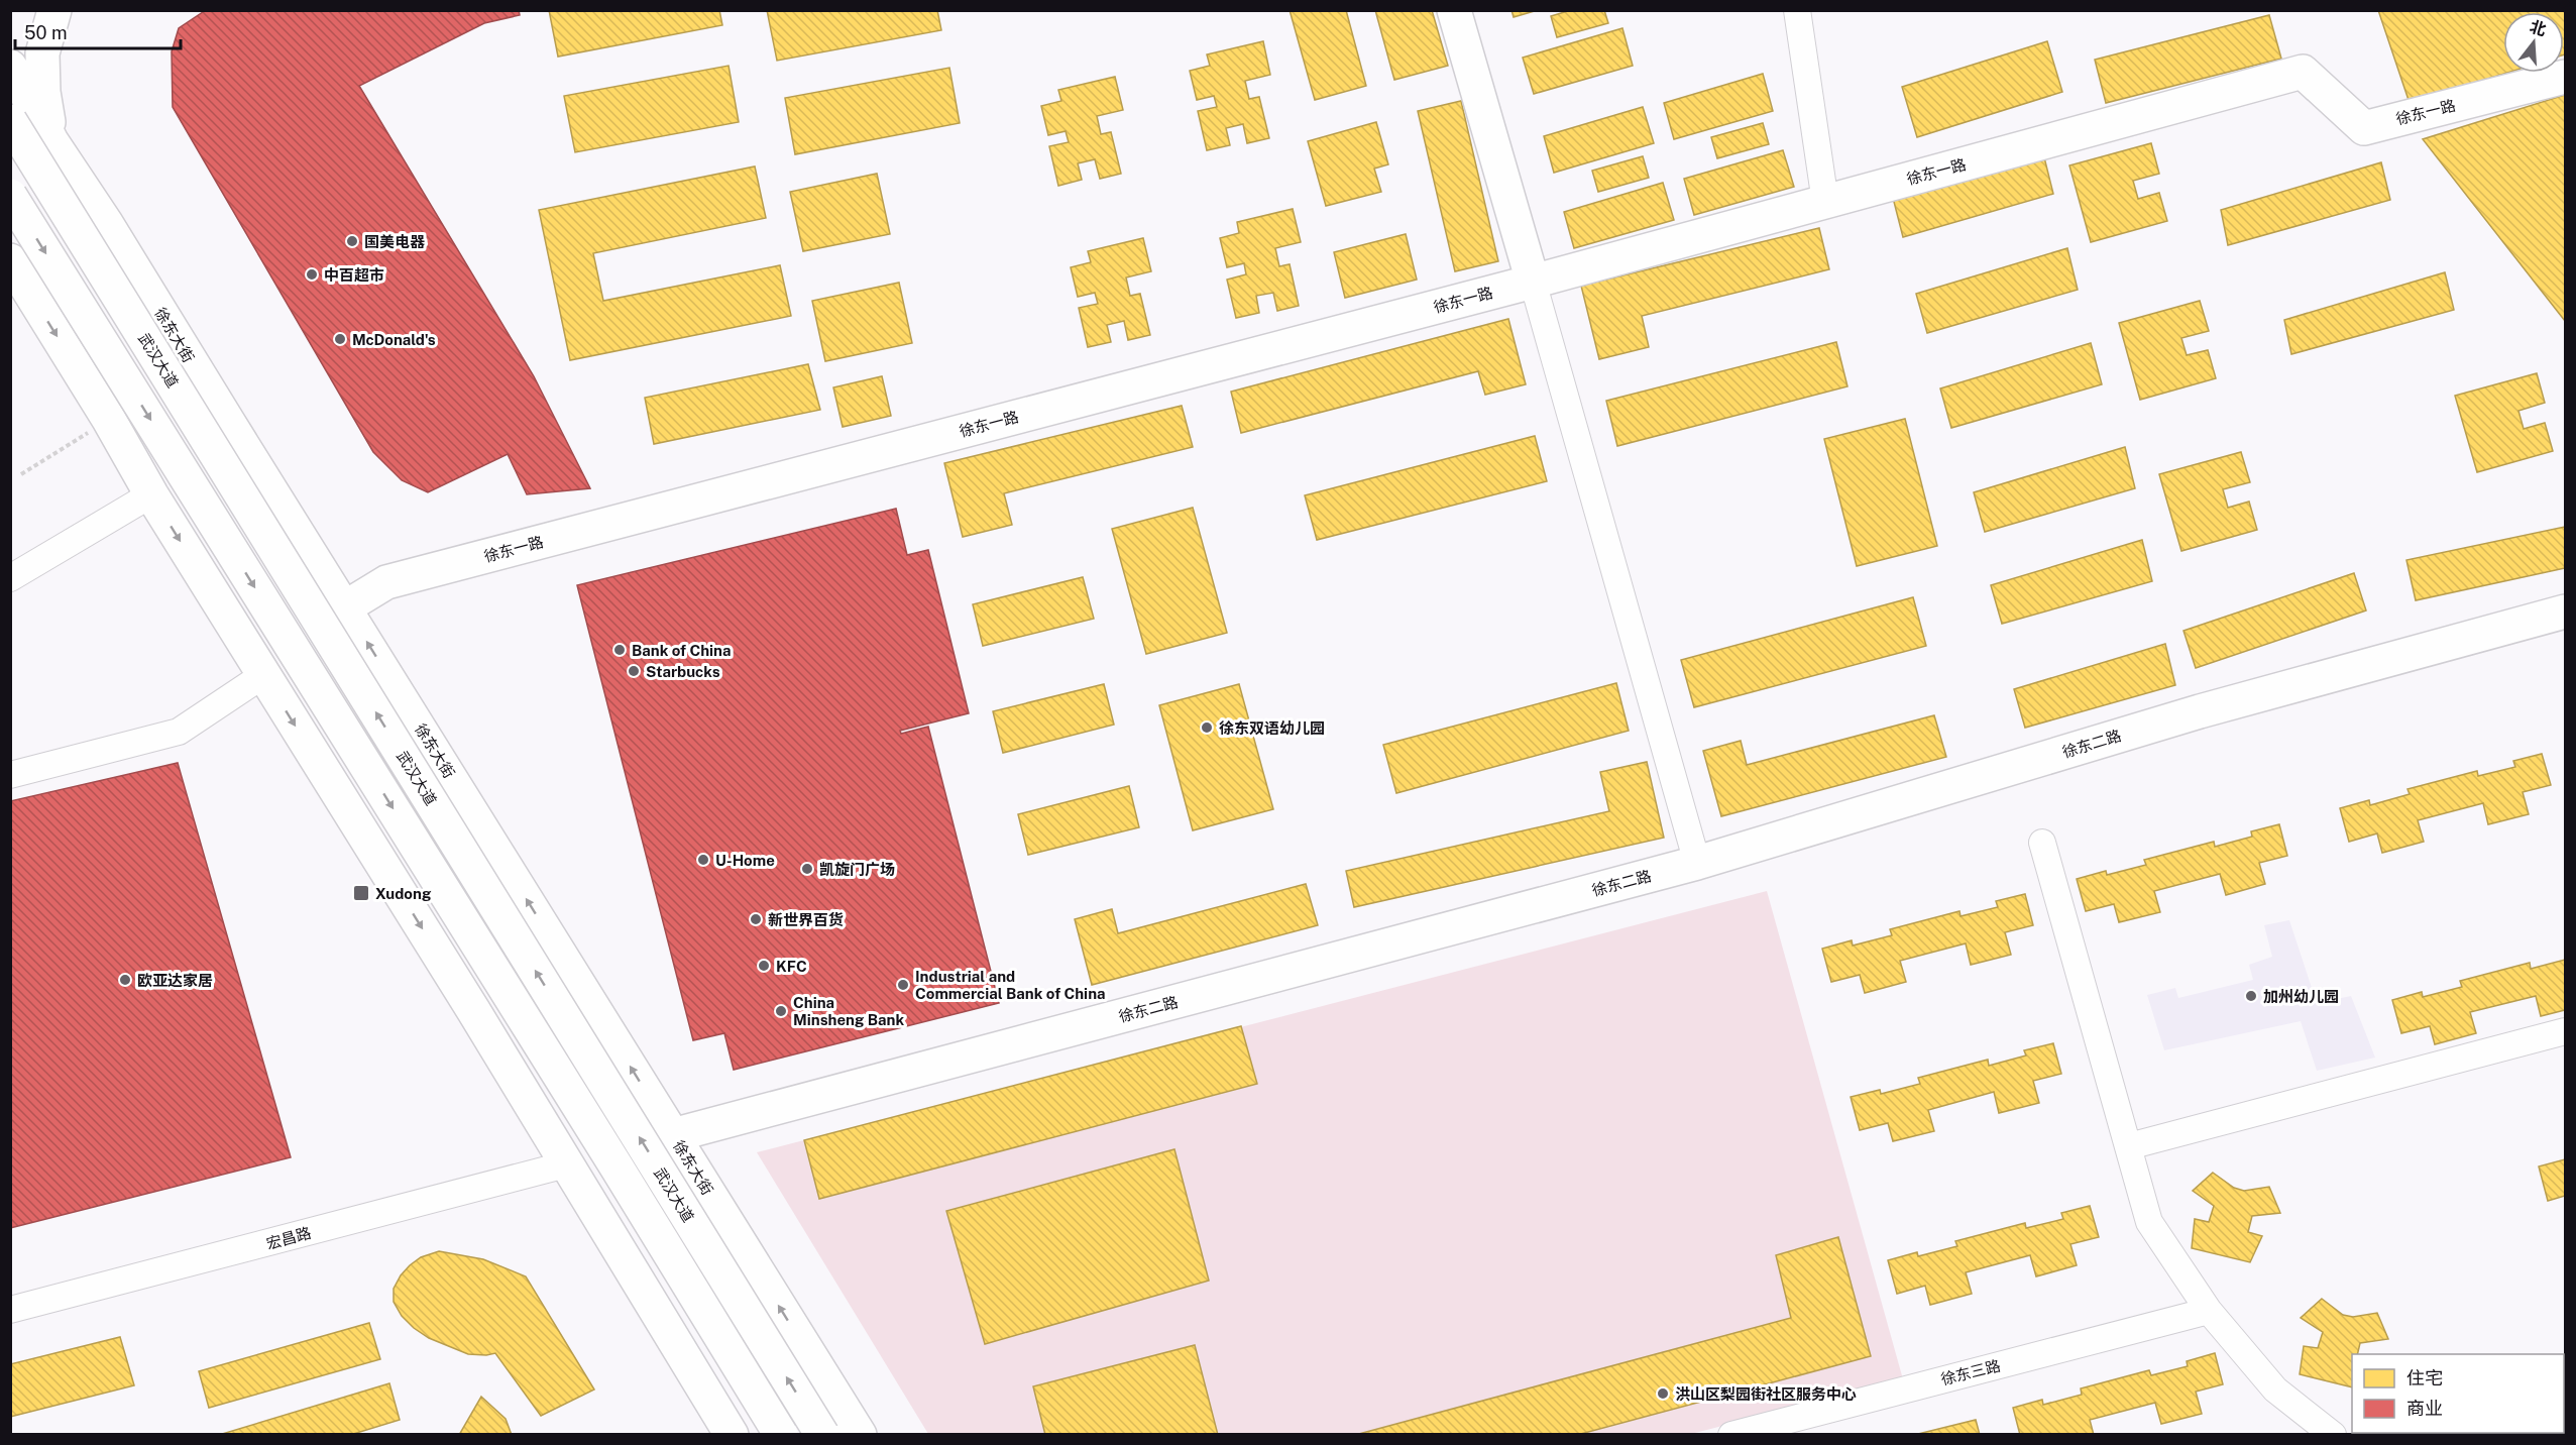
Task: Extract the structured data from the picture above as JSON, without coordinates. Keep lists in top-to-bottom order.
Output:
{
  "streets": {
    "main road": [
      "徐东一路",
      "徐东大街",
      "武汉大道",
      "徐东二路"
    ],
    "street": ["宏昌路", "徐东三路"]
  },
  "crossings": [
    ["徐东一路", "徐东大街"],
    ["徐东大街", "徐东二路"]
  ],
  "places": {
    "other": [
      "国美电器",
      "中百超市",
      "McDonald's",
      "Bank of China",
      "Starbucks",
      "徐东双语幼儿园",
      "U-Home",
      "凯旋门广场",
      "新世界百货",
      "KFC",
      "欧亚达家居",
      "Industrial and Commercial Bank of China",
      "加州幼儿园",
      "China Minsheng Bank",
      "洪山区梨园街社区服务中心"
    ],
    "transit": ["Xudong"]
  },
  "legend": ["住宅", "商业"],
  "scale_bar": "50 m",
  "north": "top"
}
